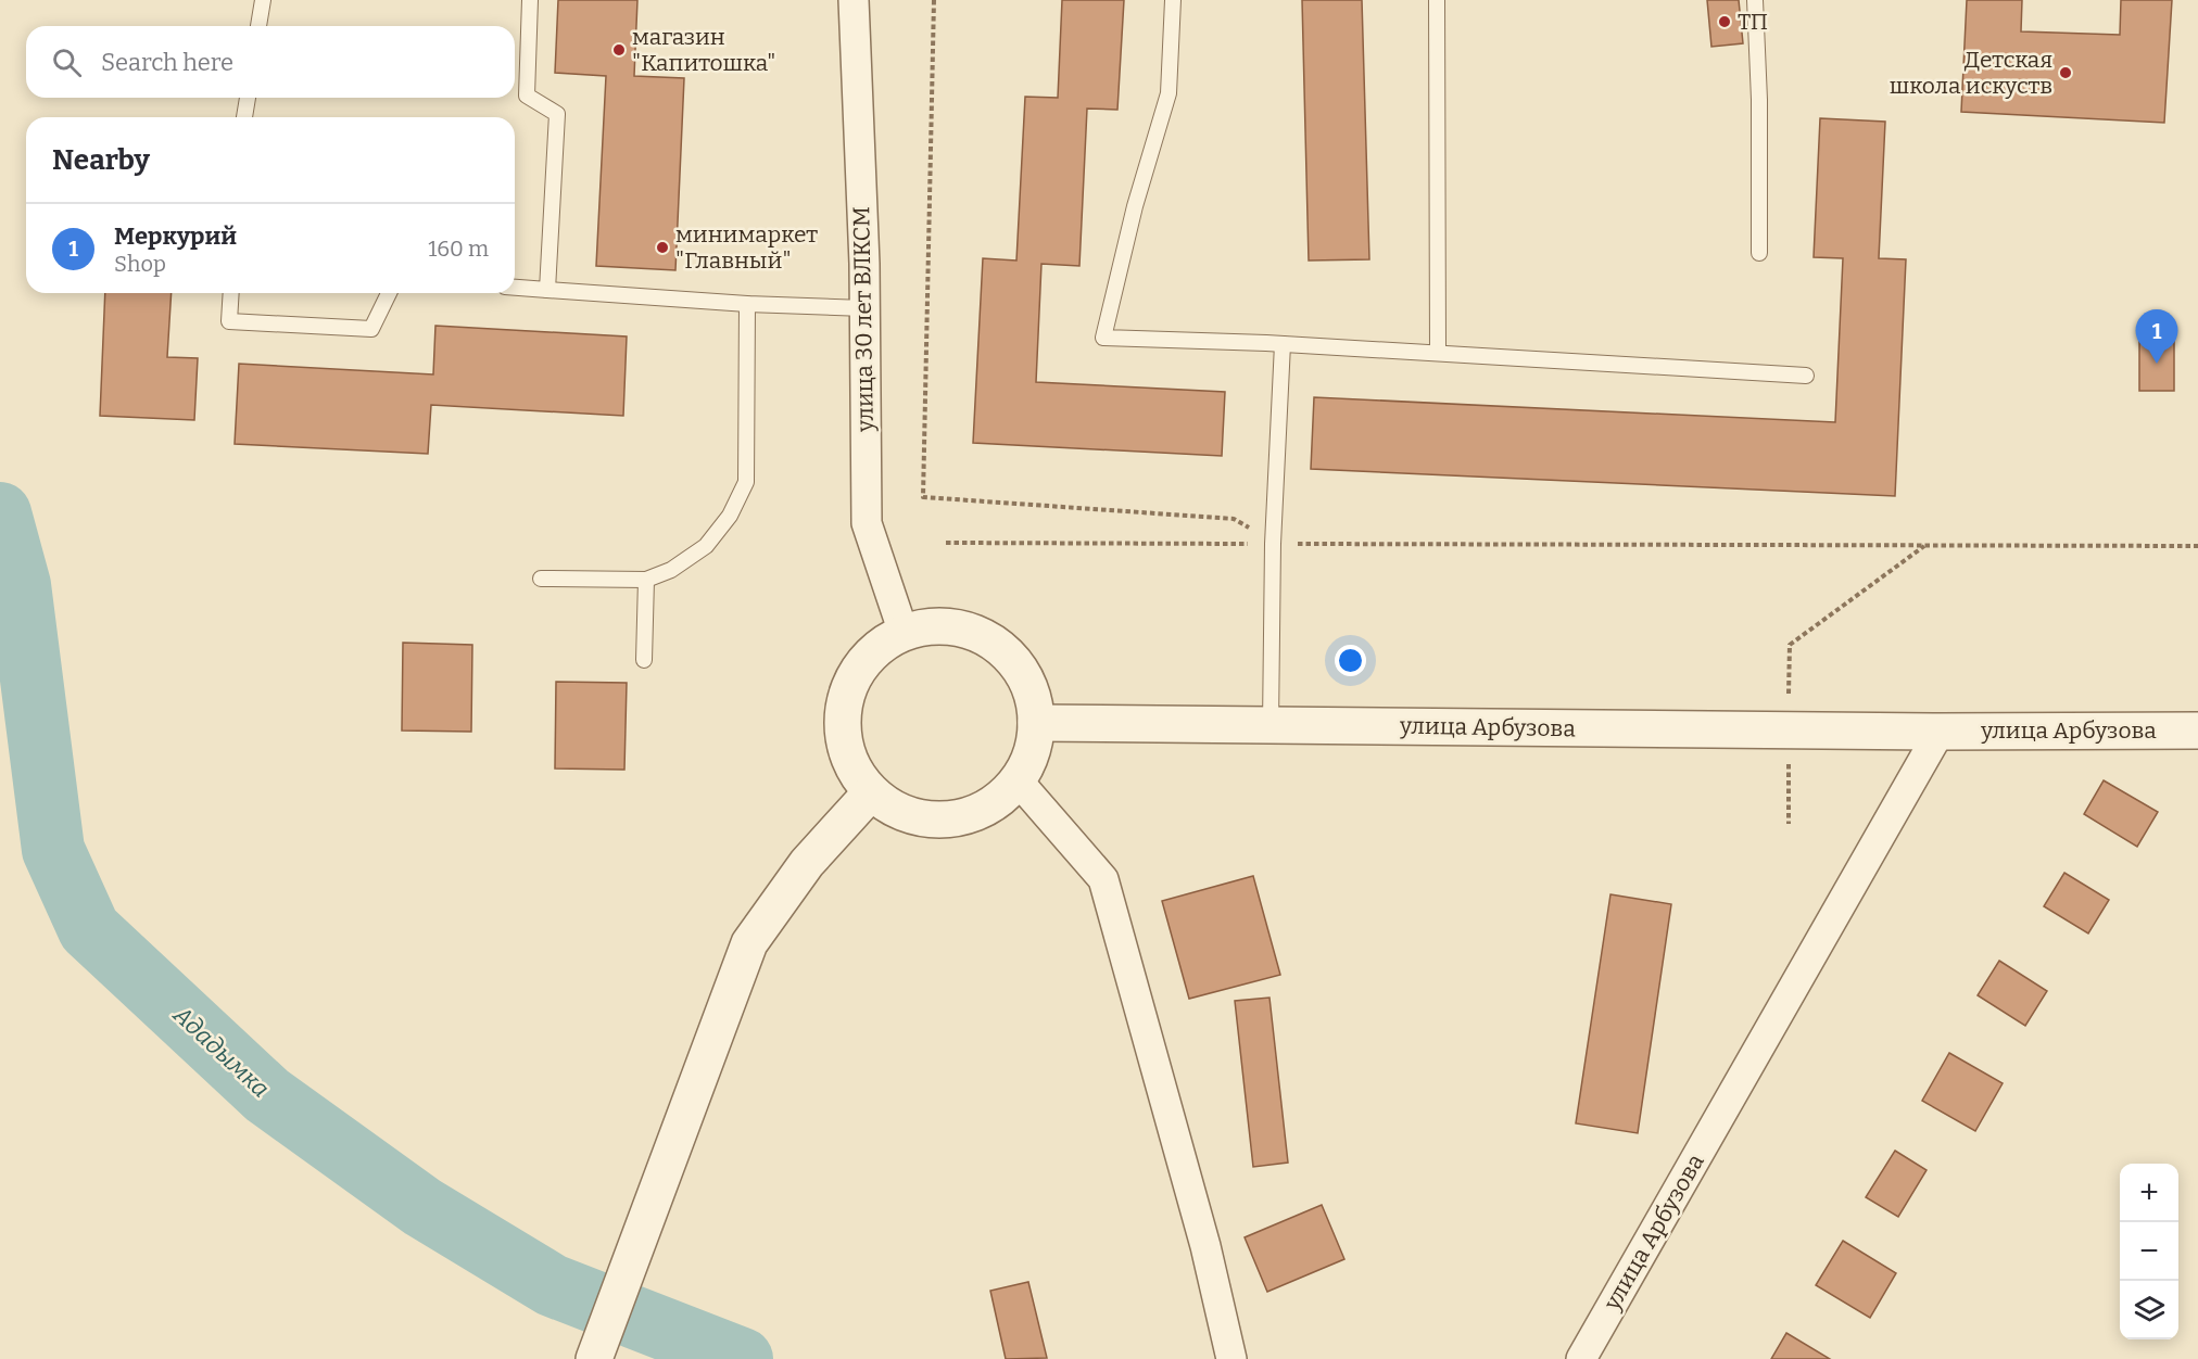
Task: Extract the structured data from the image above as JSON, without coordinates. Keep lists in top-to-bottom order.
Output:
{
  "streets": {
    "street": ["улица 30 лет ВЛКСМ", "улица Арбузова"]
  },
  "crossings": [
    ["улица 30 лет ВЛКСМ", "улица Арбузова"]
  ],
  "water": ["Ададымка"],
  "places": [
    "ТП",
    "магазин \"Капитошка\"",
    "Детская школа искуств",
    "минимаркет \"Главный\""
  ],
  "page": {
    "search": "Search here",
    "heading": "Nearby",
    "list": [
      {
        "mark": "1",
        "name": "Меркурий",
        "note": "Shop",
        "value": "160 m"
      }
    ],
    "pins": "1",
    "map_buttons": ["+", "−"]
  }
}
